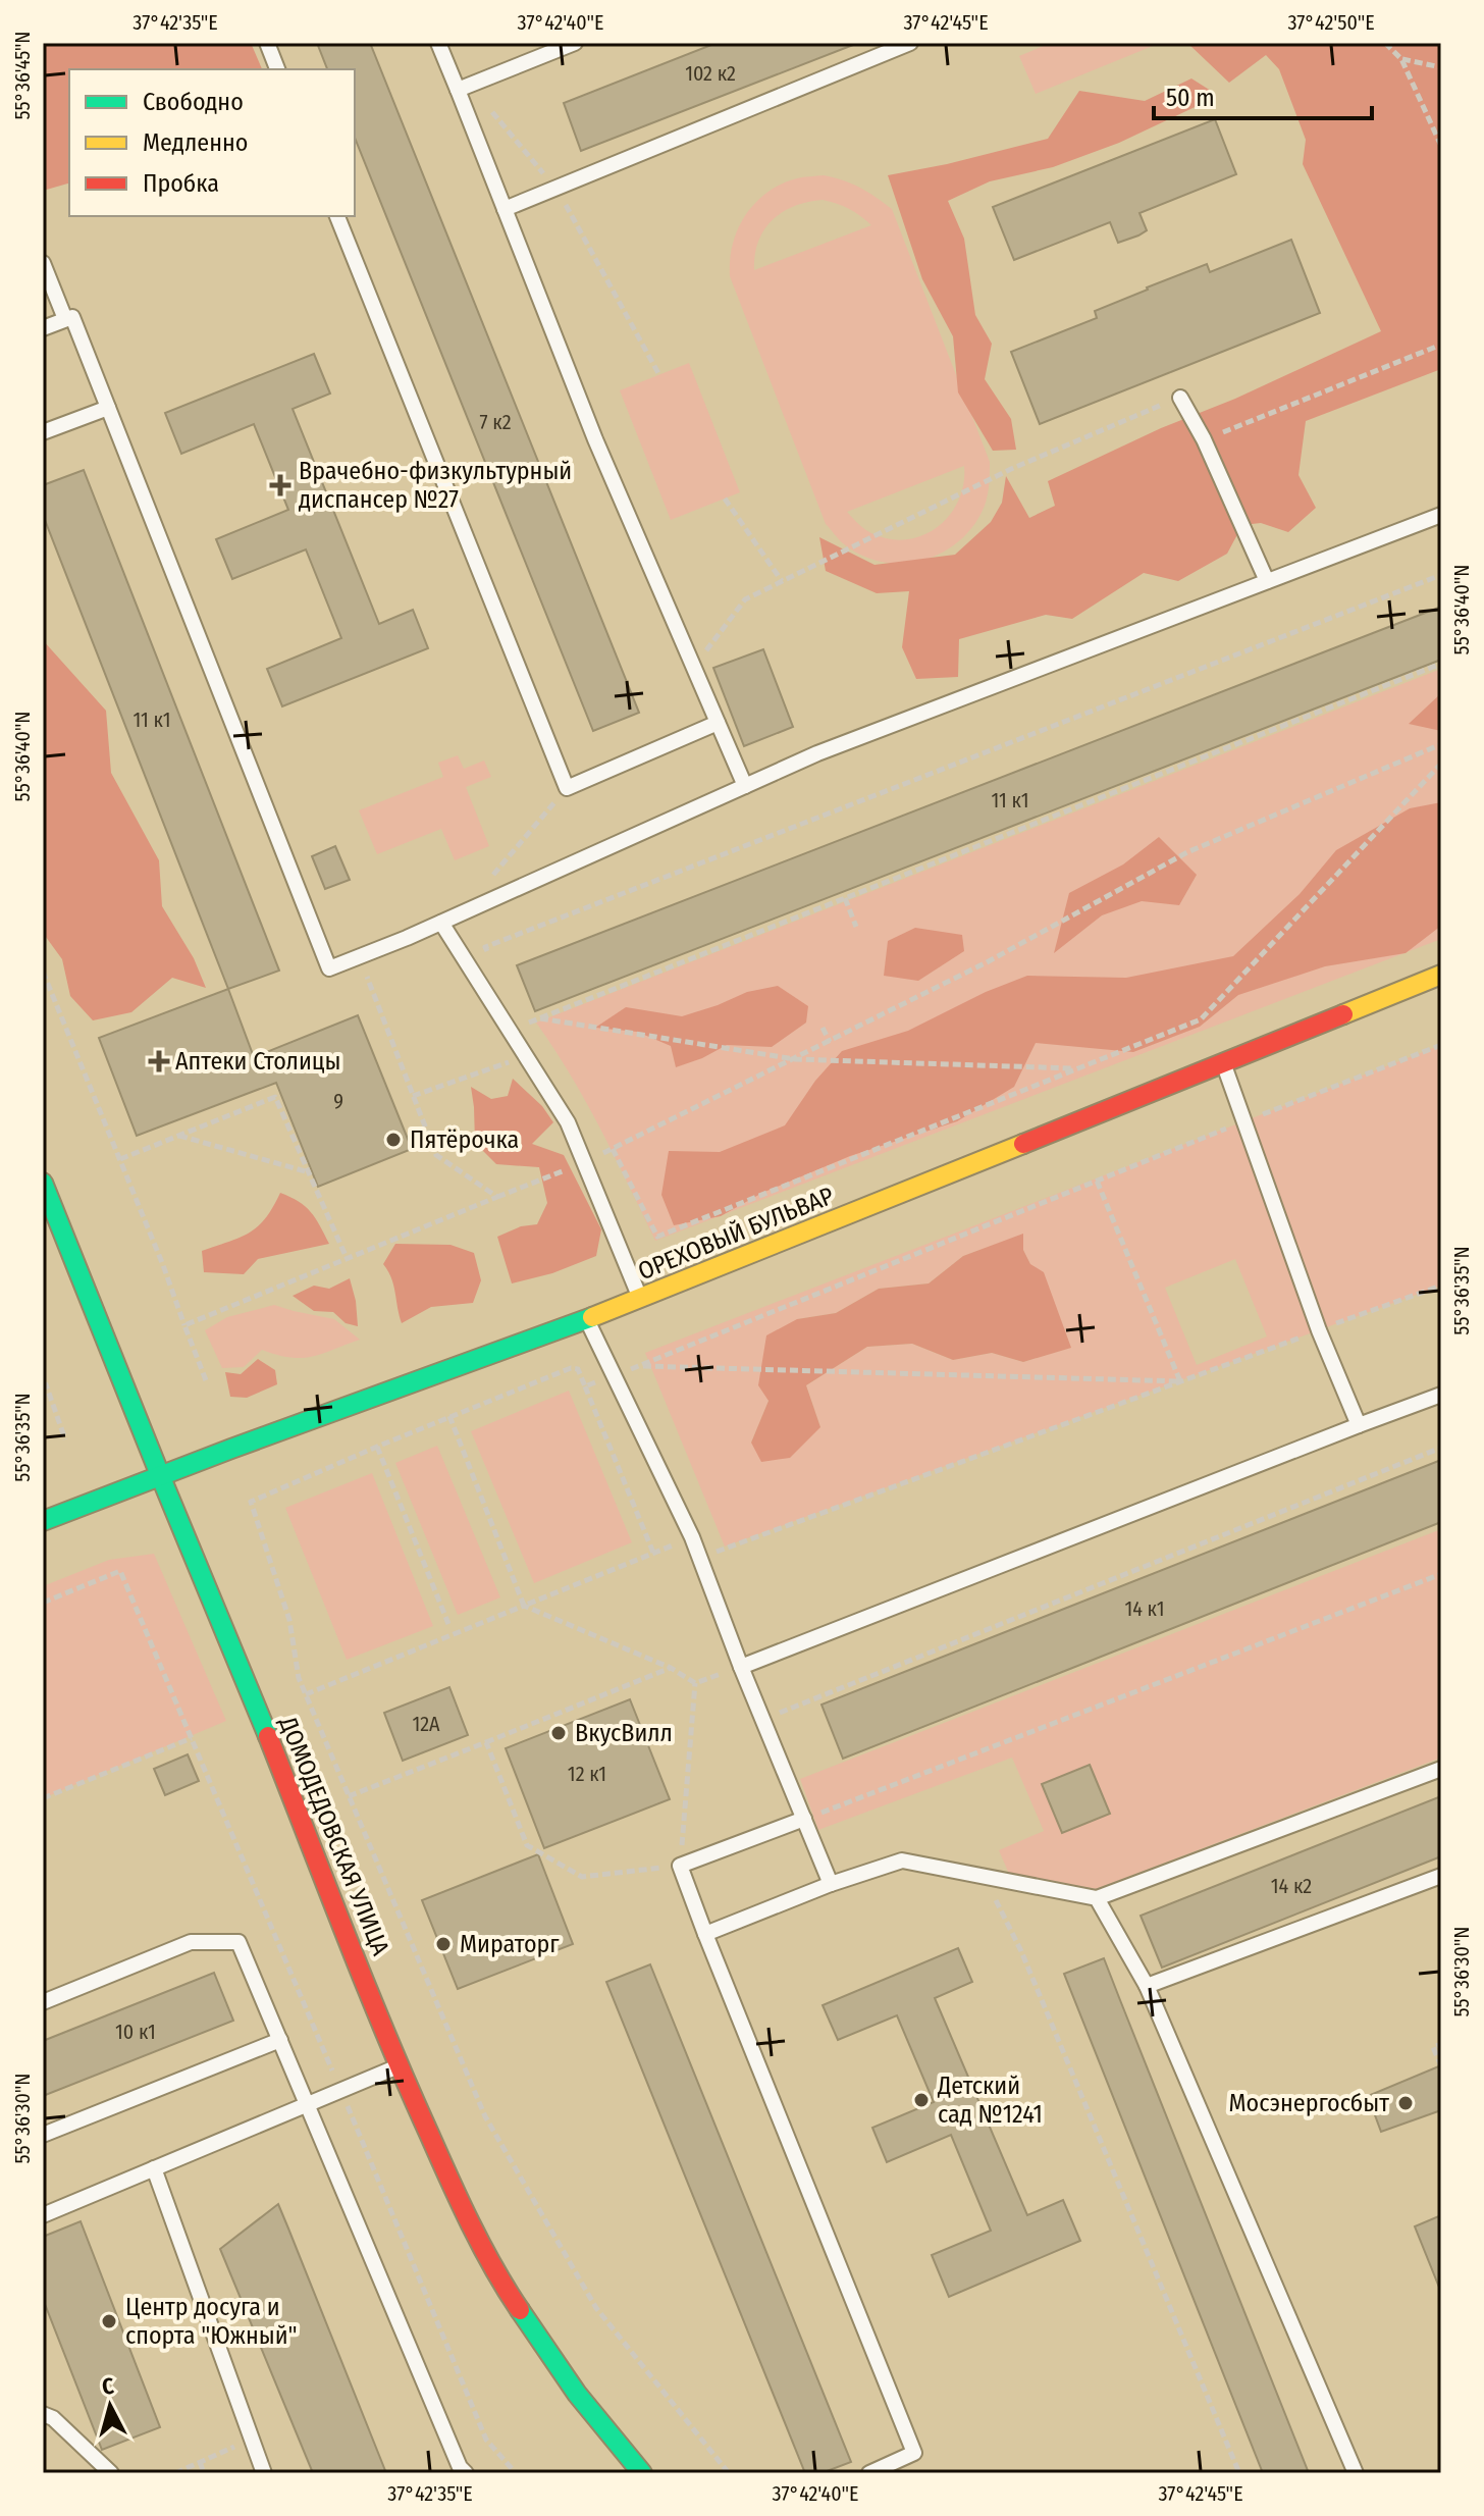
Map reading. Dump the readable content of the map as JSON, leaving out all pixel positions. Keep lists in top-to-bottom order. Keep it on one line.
{"streets":{"main road":["ОРЕХОВЫЙ БУЛЬВАР","ДОМОДЕДОВСКАЯ УЛИЦА"]},"crossings":[["ОРЕХОВЫЙ БУЛЬВАР","ДОМОДЕДОВСКАЯ УЛИЦА"]],"places":{"health":["Врачебно-физкультурный диспансер №27","Аптеки Столицы"],"other":["Пятёрочка","ВкусВилл","Мираторг","Детский сад №1241","Мосэнергосбыт","Центр досуга и спорта \"Южный\""]},"house_numbers":["102 к2","7 к2","11 к1","11 к1","9","14 к1","12А","12 к1","14 к2","10 к1"],"legend":["Свободно","Медленно","Пробка"],"scale_bar":"50 m","north":"top","coordinates":["37°42'35\"E","37°42'40\"E","37°42'45\"E","37°42'50\"E","55°36'45\"N","55°36'40\"N","55°36'35\"N","55°36'30\"N"]}
